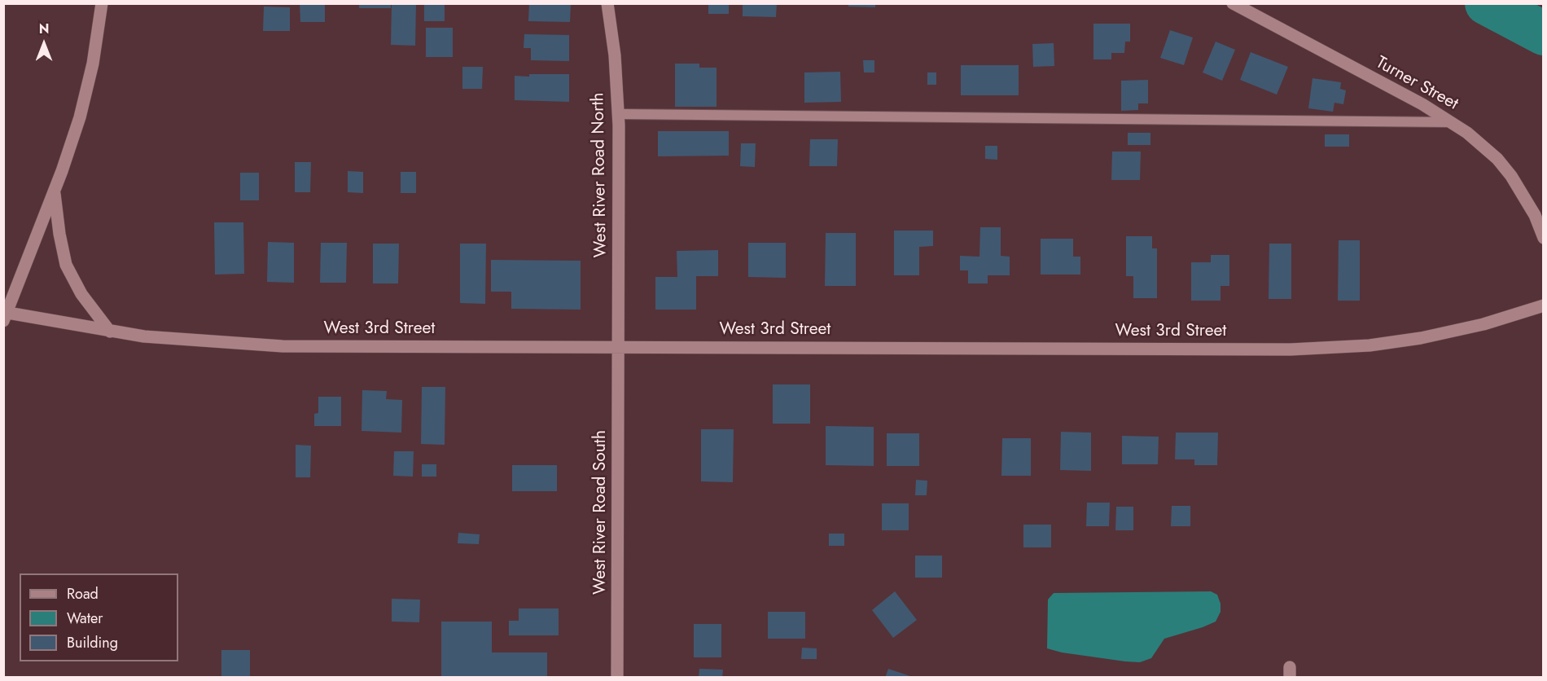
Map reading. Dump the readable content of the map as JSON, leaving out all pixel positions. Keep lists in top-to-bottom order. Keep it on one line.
{"streets":{"main road":["Turner Street","West River Road North","West 3rd Street","West River Road South"]},"crossings":[["West River Road North","West 3rd Street"],["West River Road North","West River Road South"],["West 3rd Street","West River Road South"]],"legend":["Road","Water","Building"],"north":"top"}
